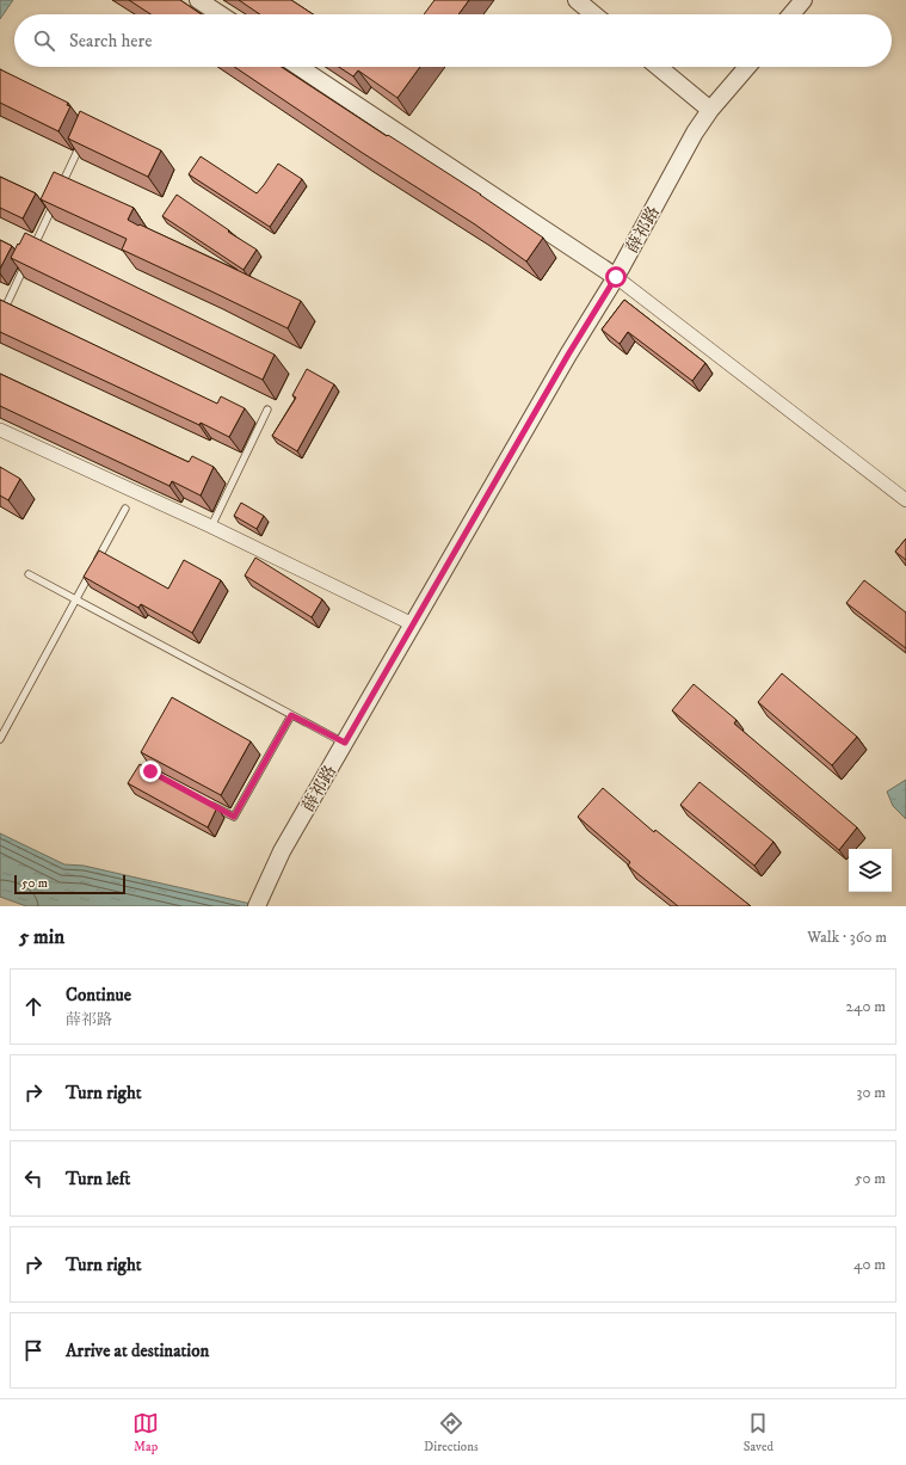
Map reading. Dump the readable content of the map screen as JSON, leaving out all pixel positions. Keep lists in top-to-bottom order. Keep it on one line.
{"streets":{"street":["薛祁路"]},"scale_bar":"50 m","page":{"search":"Search here","scale":"50 m","heading":["5 min","Walk · 360 m"],"list":[["Continue","薛祁路","240 m"],["Turn right","30 m"],["Turn left","50 m"],["Turn right","40 m"],"Arrive at destination"],"nav":["Map","Directions","Saved"]}}
